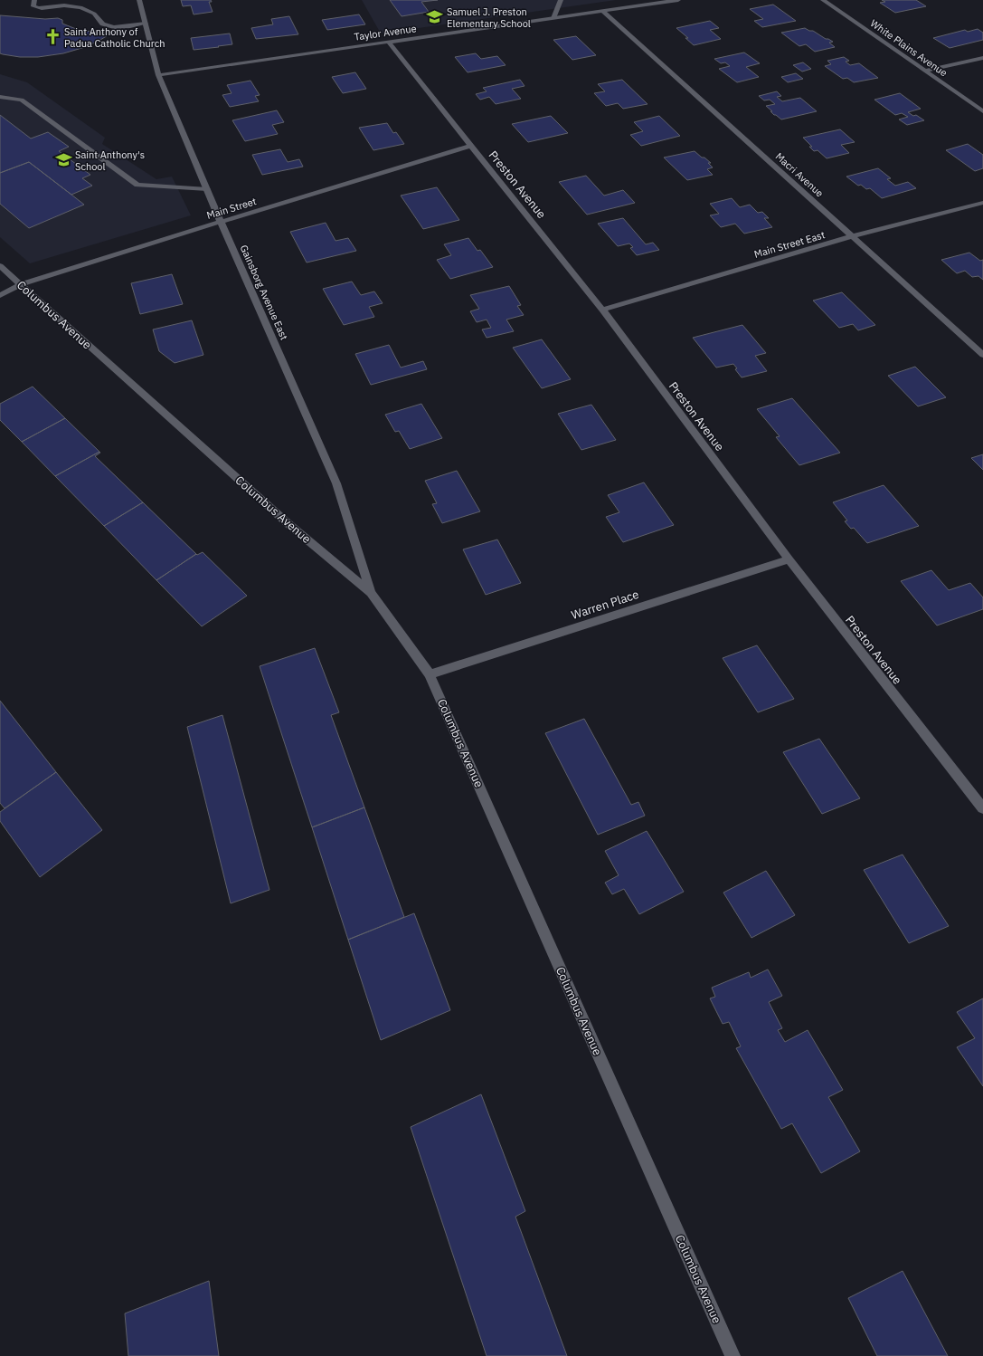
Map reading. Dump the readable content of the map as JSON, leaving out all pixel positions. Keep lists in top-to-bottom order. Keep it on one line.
{"streets":{"street":["Taylor Avenue","White Plains Avenue","Macri Avenue","Preston Avenue","Main Street","Main Street East","Gainsborg Avenue East","Columbus Avenue","Warren Place"]},"crossings":[["Taylor Avenue","Macri Avenue"],["Taylor Avenue","Preston Avenue"],["Taylor Avenue","Gainsborg Avenue East"],["Macri Avenue","Main Street East"],["Preston Avenue","Main Street"],["Preston Avenue","Main Street East"],["Preston Avenue","Warren Place"],["Main Street","Gainsborg Avenue East"],["Main Street","Columbus Avenue"],["Gainsborg Avenue East","Columbus Avenue"],["Columbus Avenue","Warren Place"]],"places":{"school or university":["Samuel J. Preston Elementary School","Saint Anthony's School"],"church":["Saint Anthony of Padua Catholic Church"]}}
